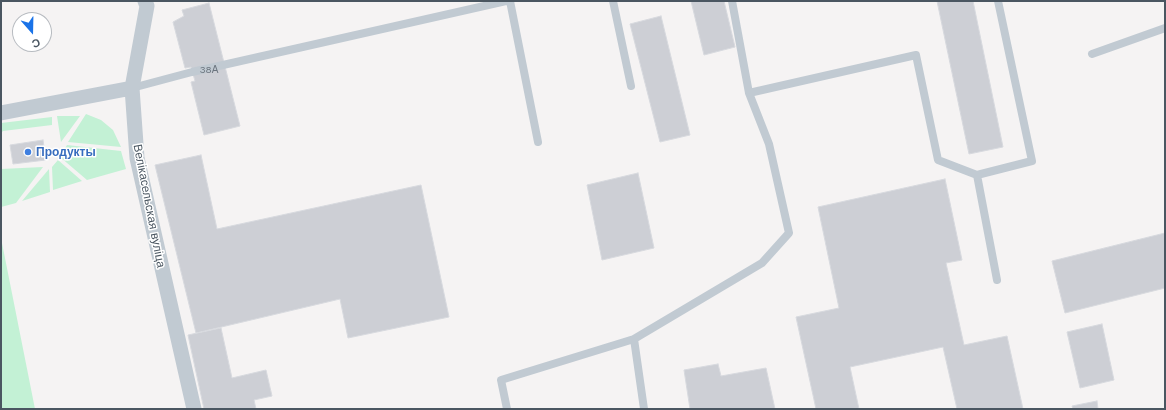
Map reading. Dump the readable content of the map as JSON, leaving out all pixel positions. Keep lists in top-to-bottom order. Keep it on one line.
{"streets":{"street":["Велікасельская вуліца"]},"places":["Продукты"],"house_numbers":["38А"],"north":"bottom"}
